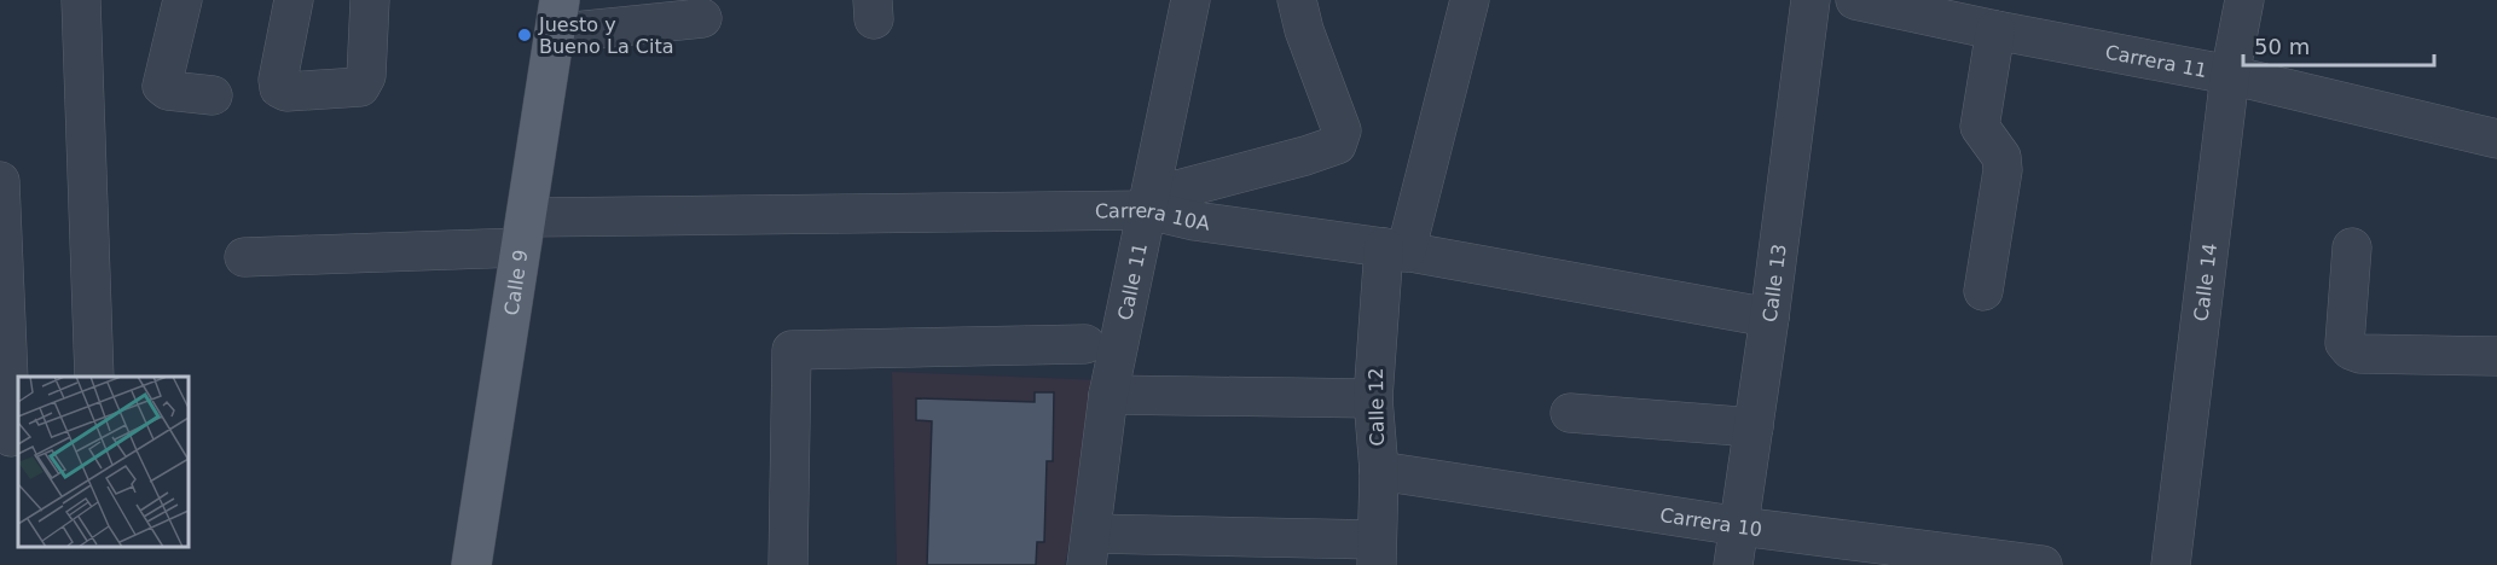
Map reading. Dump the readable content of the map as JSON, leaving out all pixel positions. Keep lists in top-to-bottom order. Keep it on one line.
{"streets":{"main road":["Calle 9"],"street":["Carrera 11","Carrera 10A","Calle 11","Calle 13","Calle 14","Calle 12","Carrera 10"]},"crossings":[["Carrera 11","Calle 14"],["Carrera 10A","Calle 11"],["Carrera 10A","Calle 9"],["Carrera 10A","Calle 13"],["Carrera 10A","Calle 12"],["Calle 13","Carrera 10"],["Calle 12","Carrera 10"]],"places":["Juesto y Bueno La Cita"],"scale_bar":"50 m"}
